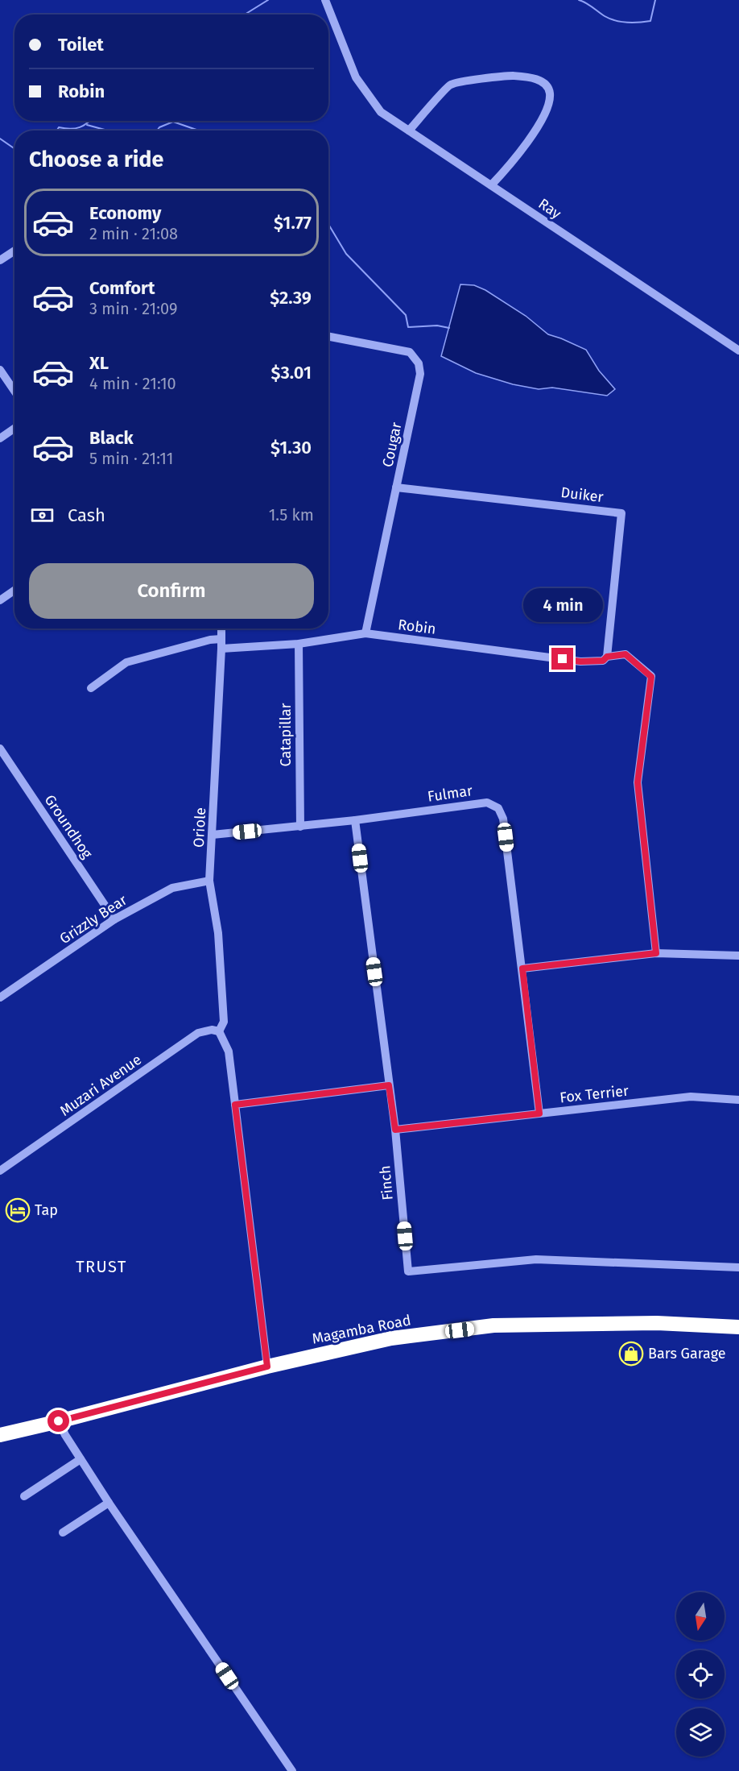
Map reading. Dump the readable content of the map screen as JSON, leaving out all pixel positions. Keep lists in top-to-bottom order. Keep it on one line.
{"streets":{"highway":["Magamba Road"],"street":["Ray","Cougar","Duiker","Robin","Catapillar","Fulmar","Groundhog","Oriole","Grizzly Bear","Muzari Avenue","Fox Terrier","Finch"]},"crossings":[["Cougar","Duiker"],["Cougar","Robin"],["Duiker","Robin"],["Robin","Catapillar"],["Robin","Oriole"],["Catapillar","Fulmar"],["Fulmar","Oriole"],["Fulmar","Fox Terrier"],["Fulmar","Finch"],["Groundhog","Grizzly Bear"],["Oriole","Grizzly Bear"],["Oriole","Muzari Avenue"],["Fox Terrier","Finch"]],"districts":["TRUST"],"places":{"hotel":["Tap"],"shop":["Bars Garage"]},"north":"bottom","page":{"banner":["Toilet","Robin"],"heading":"Choose a ride","list":[{"name":"Economy","note":"2 min · 21:08","value":"$1.77"},{"name":"Comfort","note":"3 min · 21:09","value":"$2.39"},{"name":"XL","note":"4 min · 21:10","value":"$3.01"},{"name":"Black","note":"5 min · 21:11","value":"$1.30"}],"pay":["Cash","1.5 km"],"buttons":"Confirm","bubble":"4 min"}}
